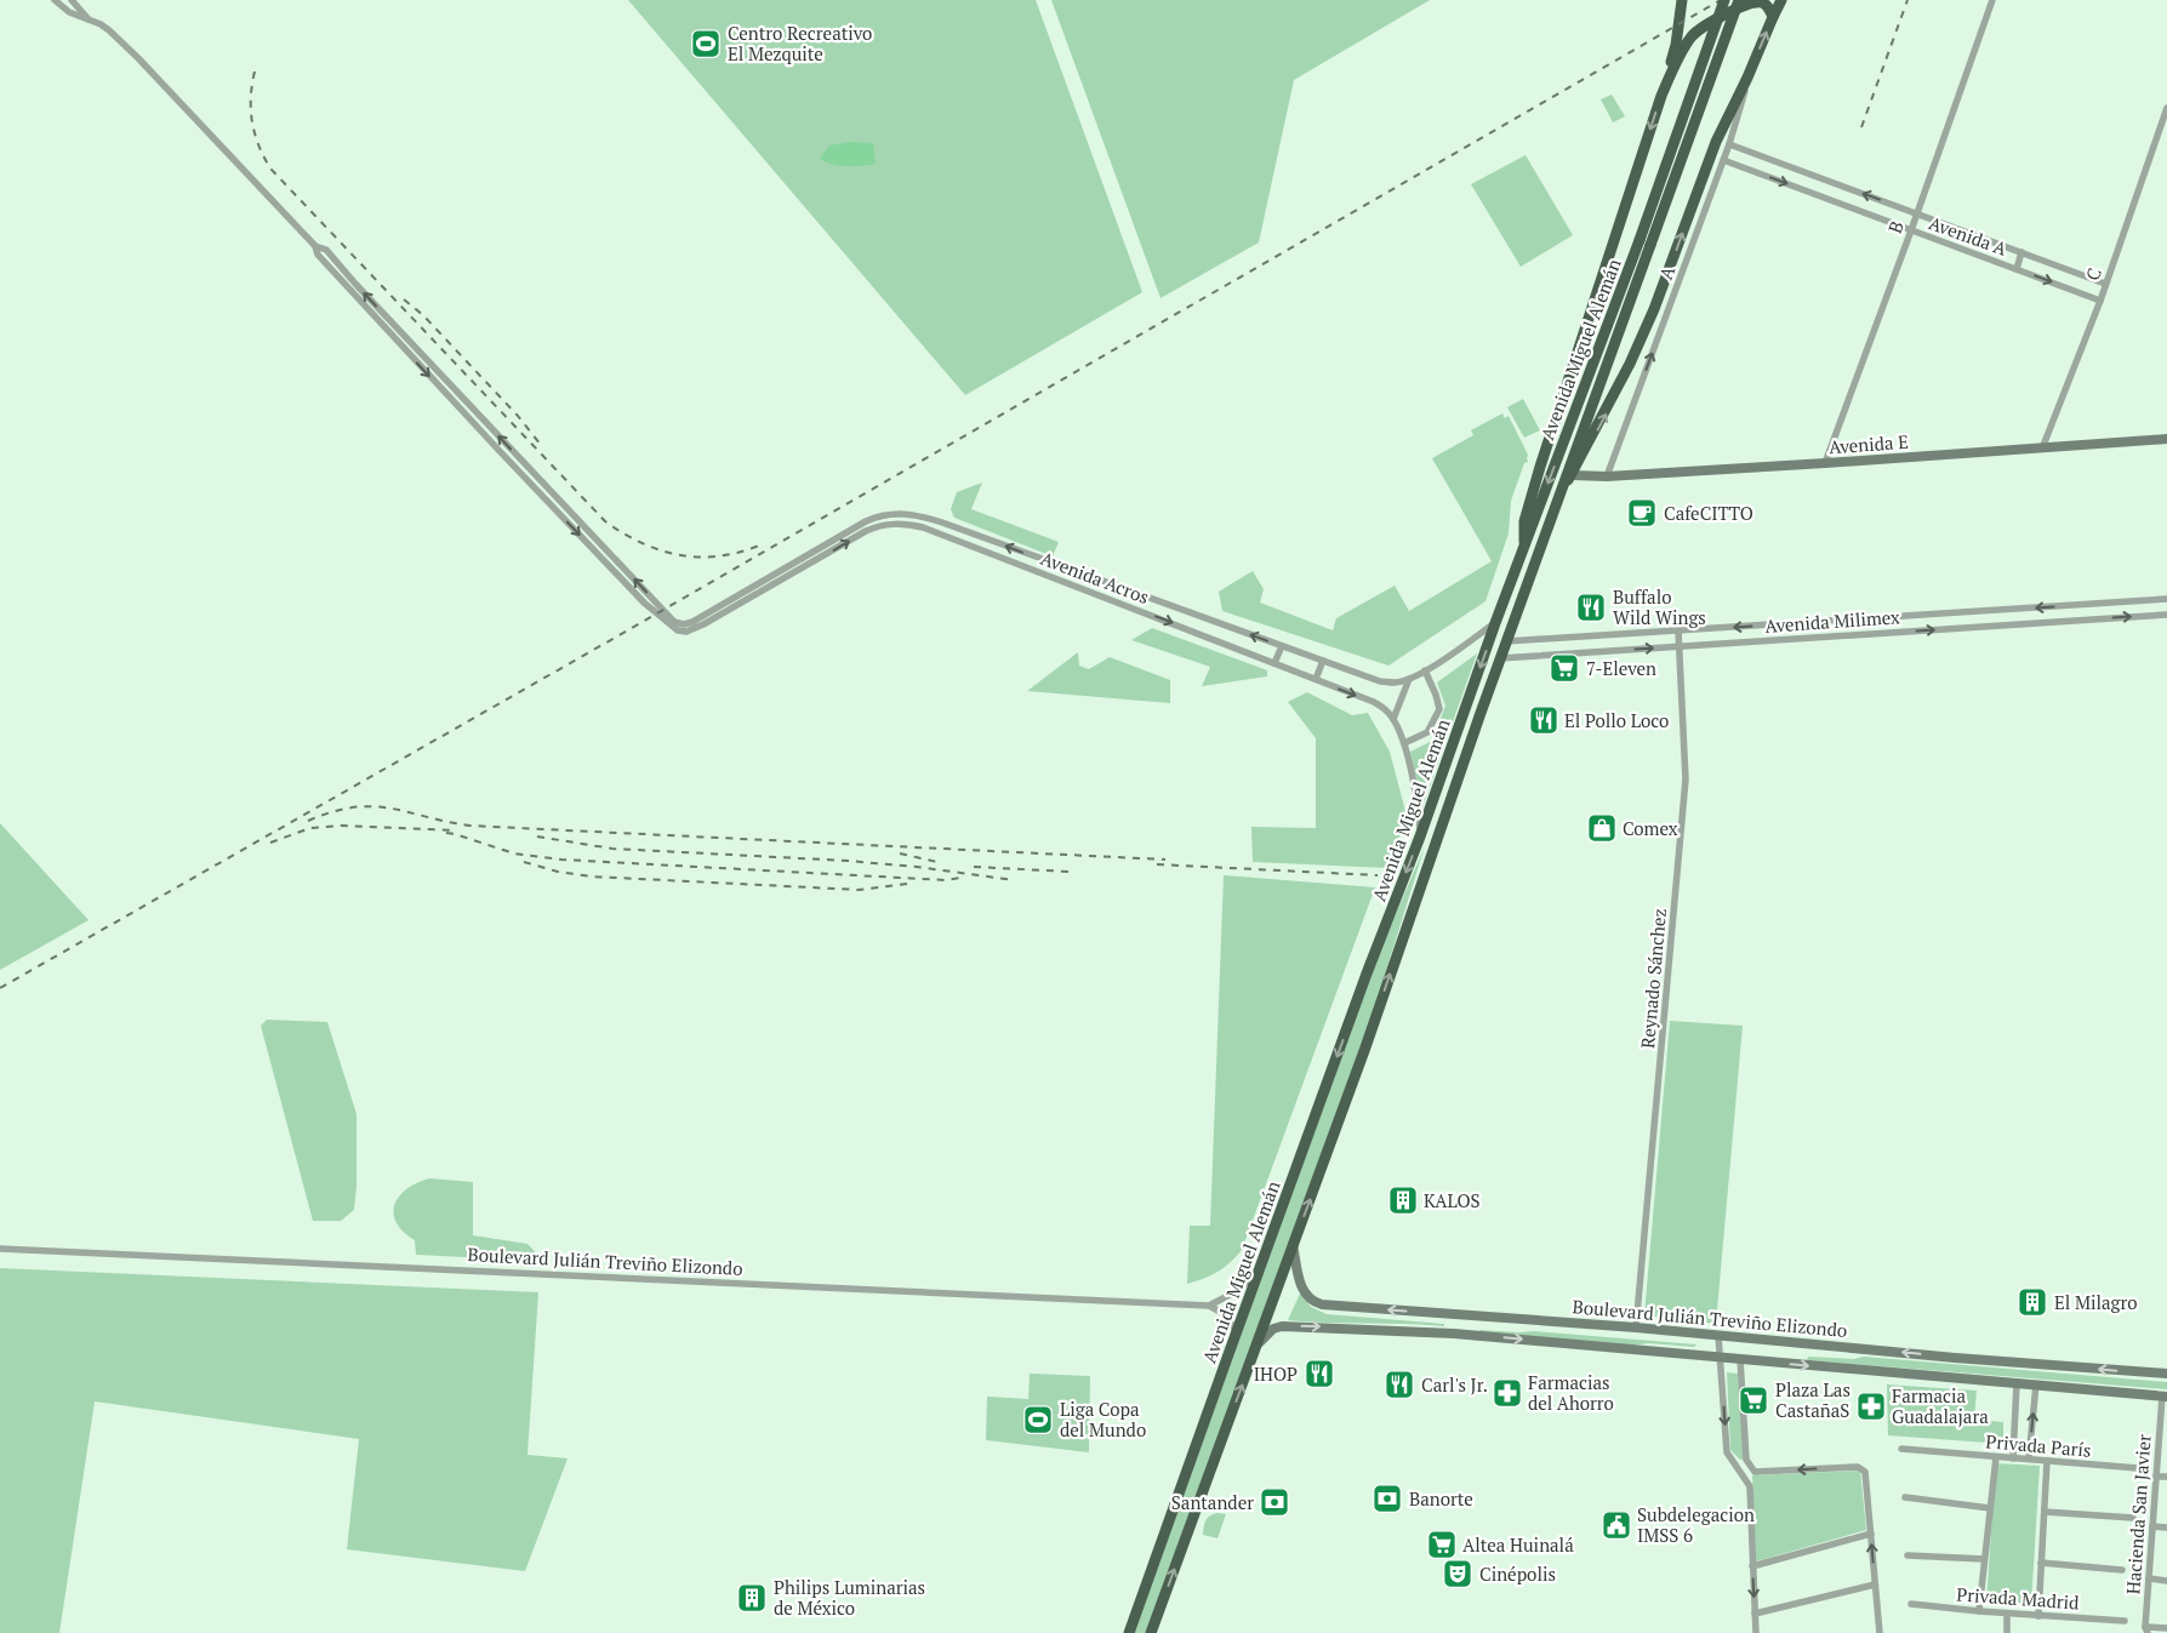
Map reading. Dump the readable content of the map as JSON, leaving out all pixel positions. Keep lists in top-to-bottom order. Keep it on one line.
{"streets":{"highway":["Avenida Miguel Alemán"],"main road":["Avenida E","Boulevard Julián Treviño Elizondo"],"street":["B","Avenida A","A","C","Avenida Acros","Avenida Milimex","Reynado Sánchez","Privada París","Hacienda San Javier","Privada Madrid"]},"crossings":[["B","Avenida A"],["B","Avenida E"],["Avenida A","A"],["Avenida A","C"],["A","Avenida E"],["C","Avenida E"],["Avenida Miguel Alemán","Avenida Acros"],["Avenida Miguel Alemán","Avenida Milimex"],["Avenida Miguel Alemán","Boulevard Julián Treviño Elizondo"],["Avenida Milimex","Reynado Sánchez"],["Reynado Sánchez","Boulevard Julián Treviño Elizondo"],["Boulevard Julián Treviño Elizondo","Hacienda San Javier"]],"one_way":["A"],"places":{"sports":["Centro Recreativo El Mezquite","Liga Copa del Mundo"],"cafe":["CafeCITTO"],"restaurant":["Buffalo Wild Wings","El Pollo Loco","IHOP","Carl's Jr."],"supermarket":["7-Eleven","Plaza Las CastañaS","Altea Huinalá"],"shop":["Comex"],"building":["KALOS","El Milagro","Philips Luminarias de México"],"pharmacy":["Farmacias del Ahorro","Farmacia Guadalajara"],"bank":["Banorte","Santander"],"public building":["Subdelegacion IMSS 6"],"theatre":["Cinépolis"]}}
